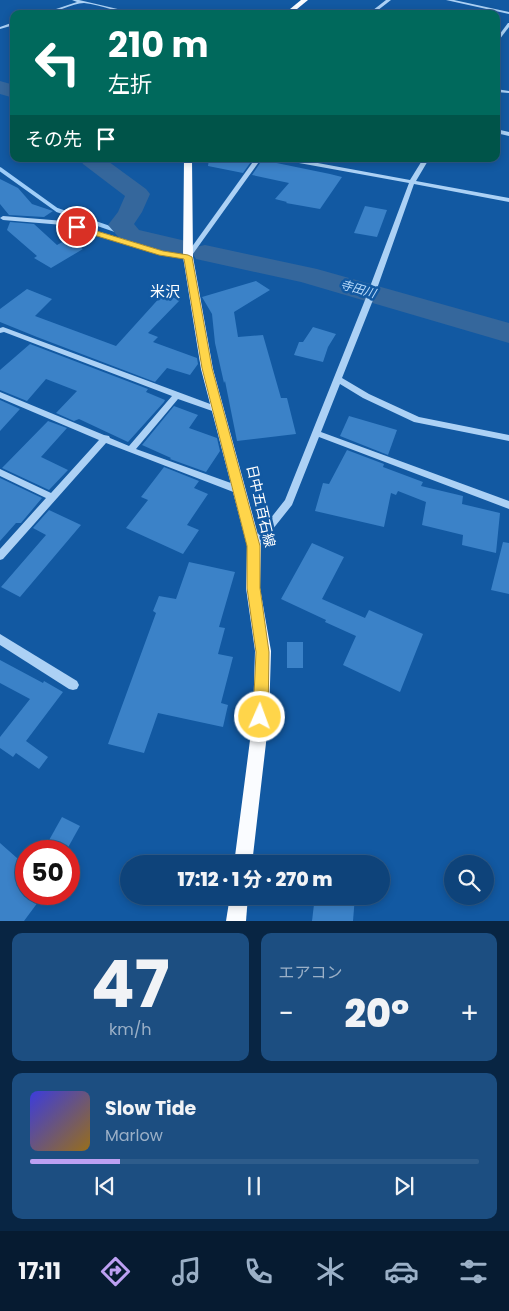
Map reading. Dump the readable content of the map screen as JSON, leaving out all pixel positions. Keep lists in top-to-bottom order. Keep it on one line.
{"streets":{"main road":["日中五百石線"]},"districts":["米沢"],"water":["寺田川"],"page":{"turn":["210 m","左折"],"then":"その先","limit":"50","trip":"17:12 · 1 分 · 270 m","tile":[["47","km/h"],"エアコン"],"heat":["−","20°","+"],"song":["Slow Tide","Marlow"],"tabs":"17:11"}}
